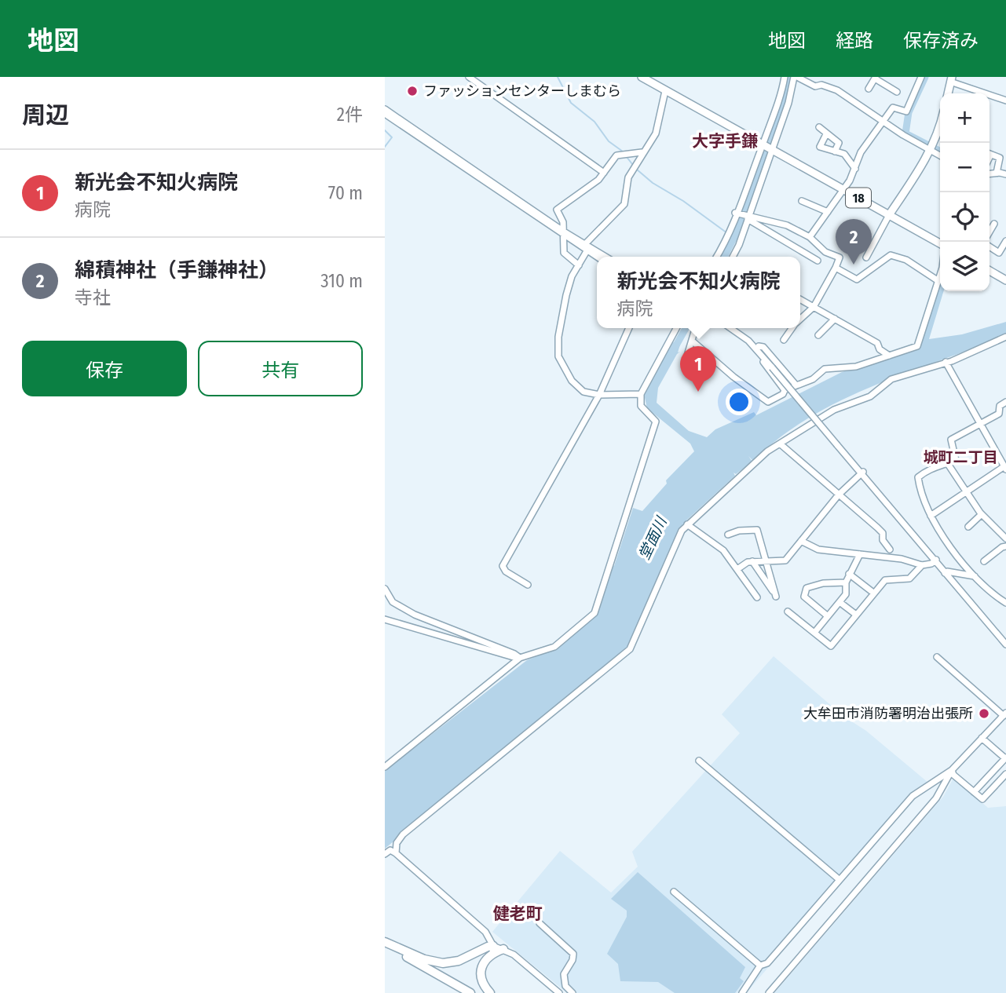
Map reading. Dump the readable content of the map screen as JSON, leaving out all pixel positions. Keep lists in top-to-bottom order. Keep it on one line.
{"streets":{"main road":["18"]},"districts":["大字手鎌","城町二丁目","健老町"],"water":["堂面川"],"places":["ファッションセンターしまむら","大牟田市消防署明治出張所"],"page":{"header":"地図","nav":["地図","経路","保存済み"],"heading":["周辺","2件"],"map_buttons":["+","−"],"list":[{"mark":"1","name":"新光会不知火病院","note":"病院","value":"70 m"},{"mark":"2","name":"綿積神社（手鎌神社）","note":"寺社","value":"310 m"}],"pins":["2","1"],"popup":["新光会不知火病院","病院"],"buttons":["保存","共有"]}}
